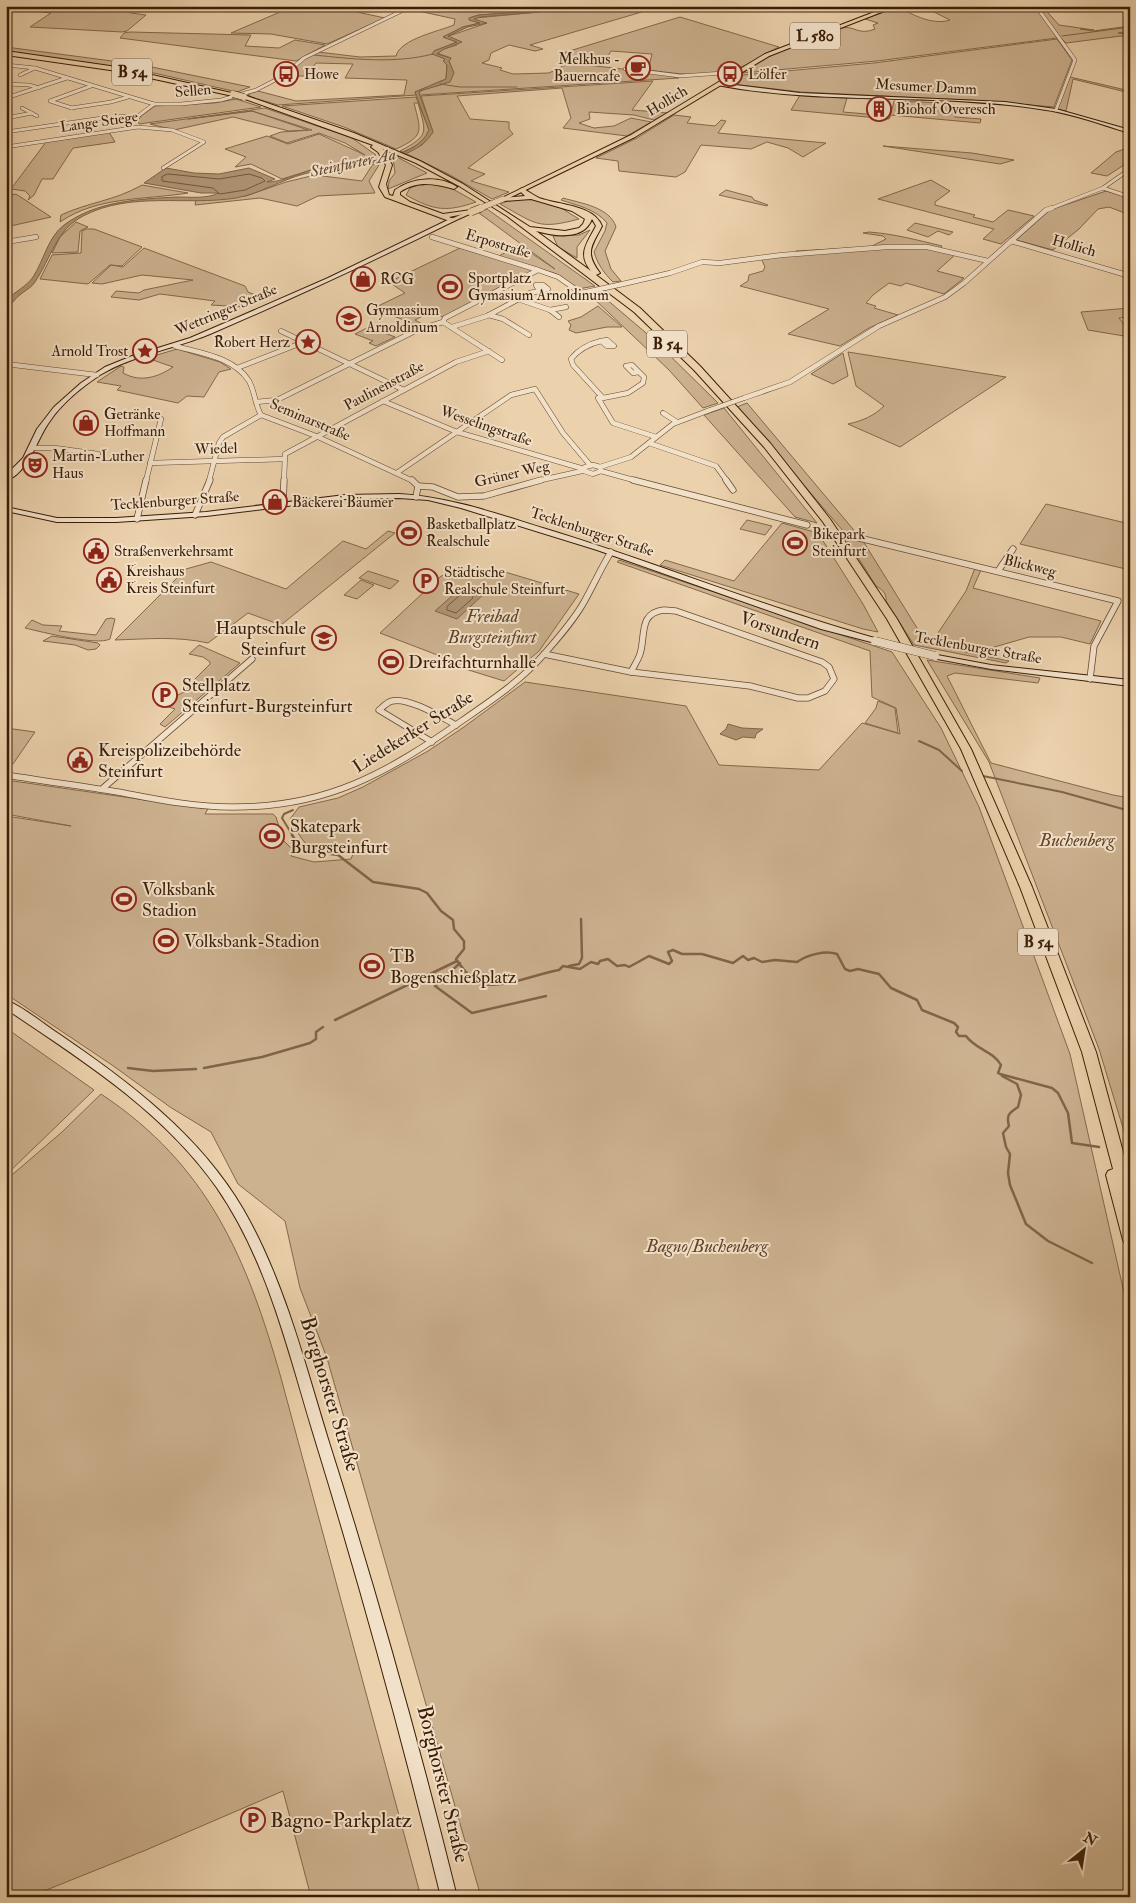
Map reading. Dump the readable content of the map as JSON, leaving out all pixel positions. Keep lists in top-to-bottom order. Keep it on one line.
{"streets":{"highway":["B 54"],"main road":["L 580","Mesumer Damm","Hollich","Wettringer Straße","Tecklenburger Straße","Borghorster Straße"],"street":["Sellen","Lange Stiege","Erpostraße","Paulinenstraße","Seminarstraße","Wesselingstraße","Wiedel","Grüner Weg","Blickweg","Vorsundern","Liedekerker Straße"]},"crossings":[["B 54","Sellen"],["Mesumer Damm","Hollich"],["Hollich","Wettringer Straße"],["Hollich","Grüner Weg"],["Erpostraße","Seminarstraße"],["Paulinenstraße","Seminarstraße"],["Paulinenstraße","Wesselingstraße"],["Paulinenstraße","Wiedel"],["Seminarstraße","Grüner Weg"],["Wesselingstraße","Grüner Weg"],["Tecklenburger Straße","Blickweg"],["Tecklenburger Straße","Liedekerker Straße"],["Vorsundern","Liedekerker Straße"]],"water":["Steinfurter Aa"],"parks":["Freibad Burgsteinfurt","Buchenberg","Bagno/Buchenberg"],"places":{"cafe":["Melkhus - Bauerncafe"],"bus stop":["Howe","Lölfer"],"building":["Biohof Overesch"],"shop":["RCG","Getränke Hoffmann","Bäckerei Bäumer"],"sports":["Sportplatz Gymasium Arnoldinum","Basketballplatz Realschule","Bikepark Steinfurt","Dreifachturnhalle","Skatepark Burgsteinfurt","Volksbank Stadion","Volksbank-Stadion","TB Bogenschießplatz"],"school or university":["Gymnasium Arnoldinum","Hauptschule Steinfurt"],"place":["Robert Herz","Arnold Trost"],"theatre":["Martin-Luther Haus"],"public building":["Straßenverkehrsamt","Kreishaus Kreis Steinfurt","Kreispolizeibehörde Steinfurt"],"parking":["Städtische Realschule Steinfurt","Stellplatz Steinfurt-Burgsteinfurt","Bagno-Parkplatz"]},"north":"top right"}
